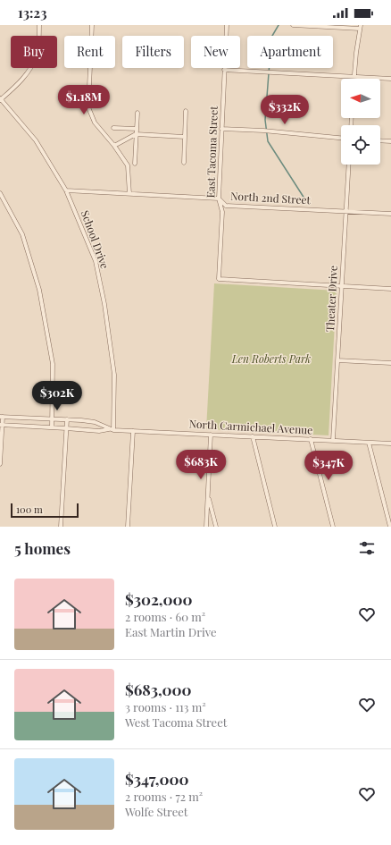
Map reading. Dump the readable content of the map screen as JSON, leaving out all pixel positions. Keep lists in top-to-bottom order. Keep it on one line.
{"streets":{"street":["East Tacoma Street","North 2nd Street","School Drive","Theater Drive","North Carmichael Avenue"]},"crossings":[["East Tacoma Street","North 2nd Street"],["East Tacoma Street","Theater Drive"],["North 2nd Street","School Drive"],["North 2nd Street","Theater Drive"],["School Drive","North Carmichael Avenue"],["Theater Drive","North Carmichael Avenue"]],"parks":["Len Roberts Park"],"scale_bar":"100 m","north":"left","page":{"status":"13:23","chip":["Buy","Rent","Filters","New","Apartment"],"price":["$1.18M","$332K","$302K","$683K","$347K"],"scale":"100 m","heading":"5 homes","list":[{"name":"$302,000","note":"2 rooms · 60 m² · East Martin Drive"},{"name":"$683,000","note":"3 rooms · 113 m² · West Tacoma Street"},{"name":"$347,000","note":"2 rooms · 72 m² · Wolfe Street"}]}}
